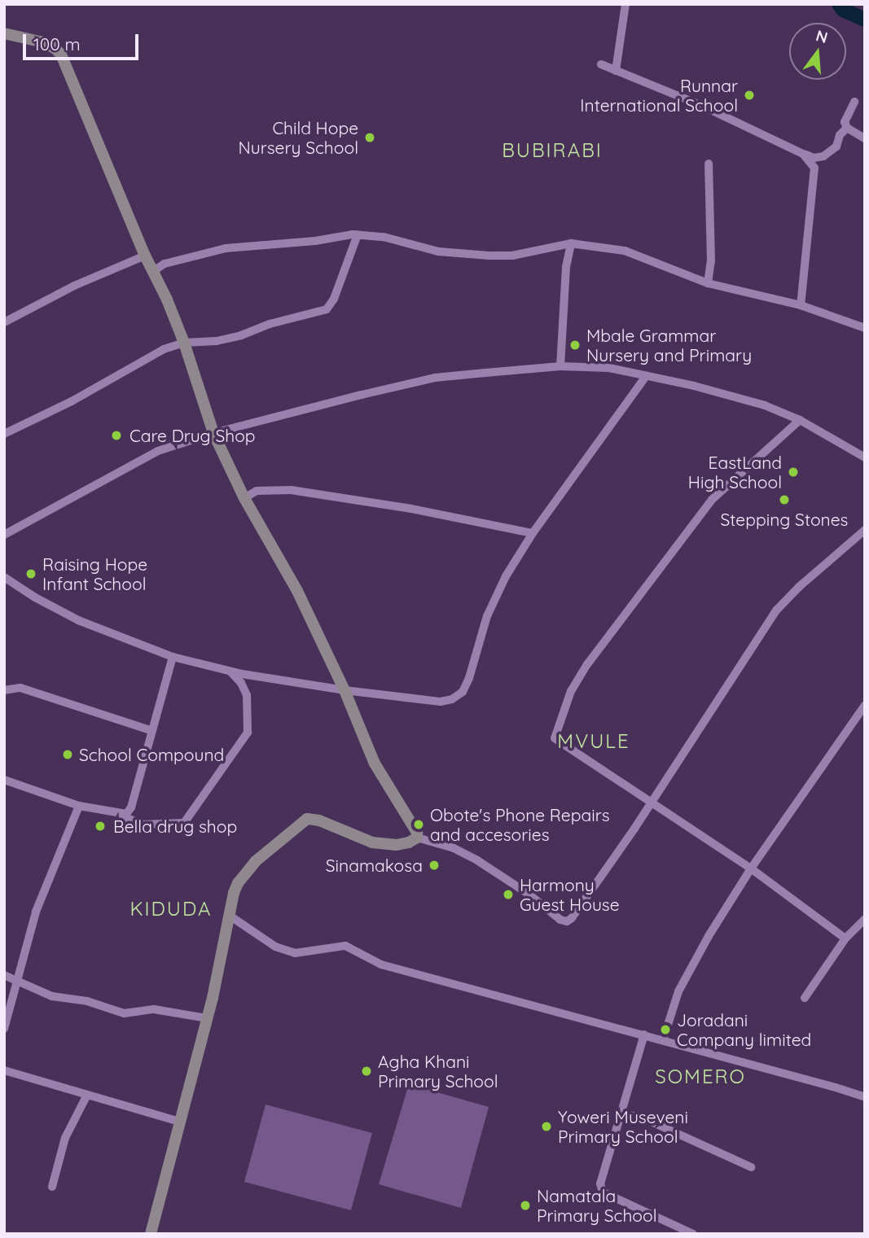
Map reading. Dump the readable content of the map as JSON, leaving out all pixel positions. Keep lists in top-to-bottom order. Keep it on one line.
{"districts":["BUBIRABI","MVULE","KIDUDA","SOMERO"],"places":["Runnar International School","Child Hope Nursery School","Mbale Grammar Nursery and Primary","Care Drug Shop","EastLand High School","Stepping Stones","Raising Hope Infant School","School Compound","Obote's Phone Repairs and accesories","Bella drug shop","Sinamakosa","Harmony Guest House","Joradani Company limited","Agha Khani Primary School","Yoweri Museveni Primary School","Namatala Primary School"],"scale_bar":"100 m","north":"top"}
